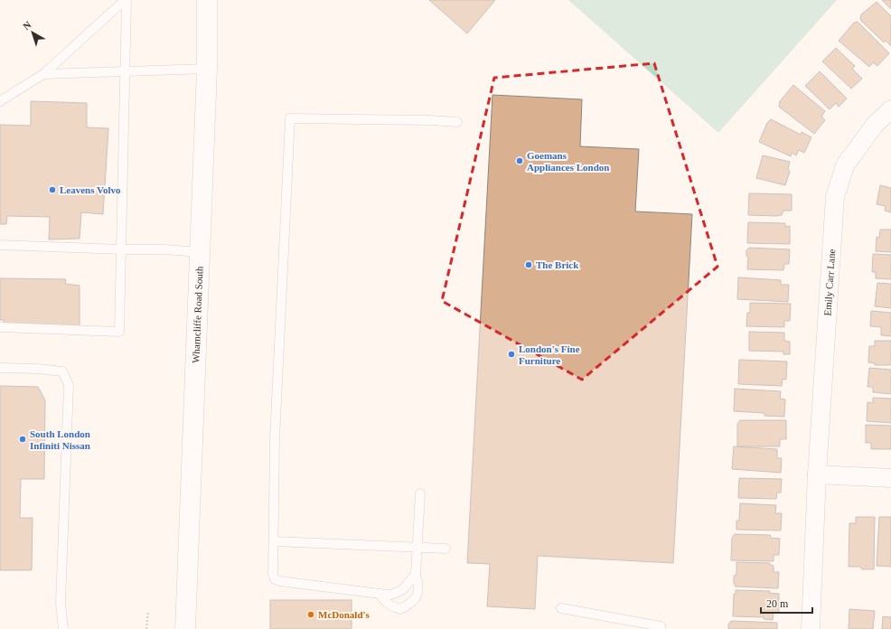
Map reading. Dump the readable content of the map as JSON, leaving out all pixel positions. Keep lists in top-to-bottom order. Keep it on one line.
{"streets":{"main road":["Wharncliffe Road South"],"street":["Emily Carr Lane"]},"places":["Goemans Appliances London","Leavens Volvo","The Brick","London's Fine Furniture","South London Infiniti Nissan","McDonald's"],"scale_bar":"20 m","north":"top left"}
